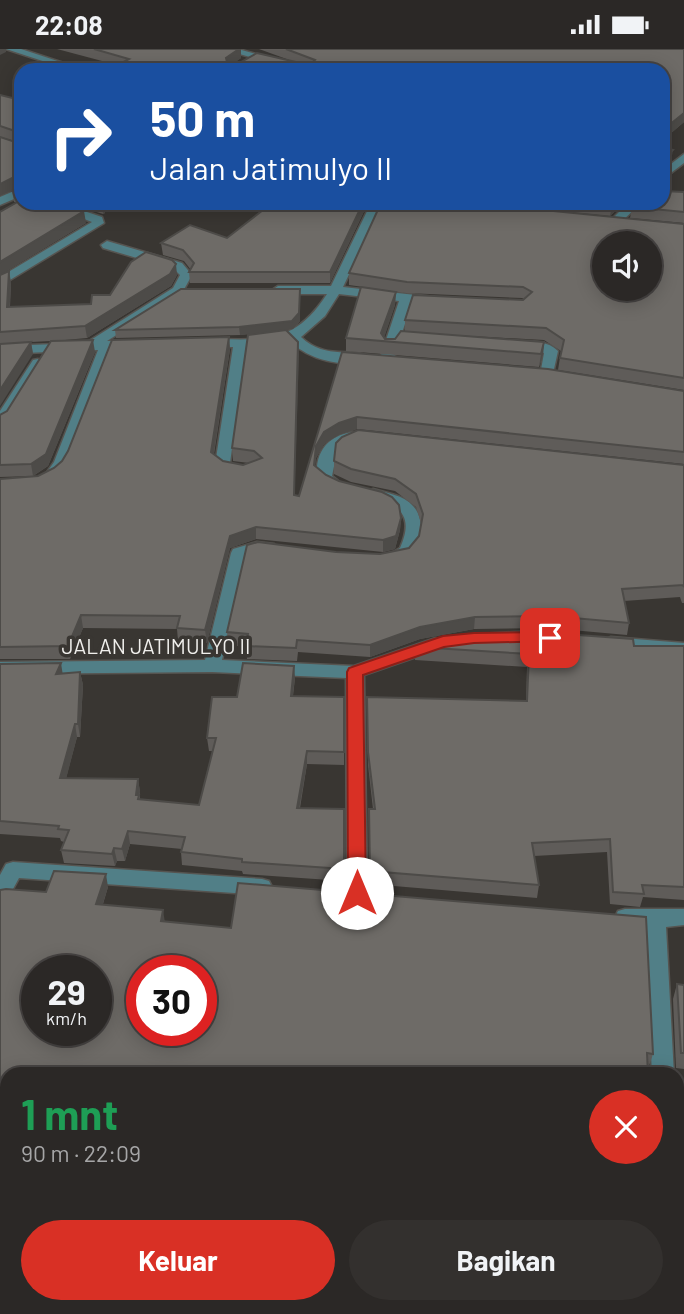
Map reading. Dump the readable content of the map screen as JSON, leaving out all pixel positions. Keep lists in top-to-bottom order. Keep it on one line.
{"streets":{"street":["JALAN JATIMULYO II"]},"page":{"status":"22:08","turn":["50 m","Jalan Jatimulyo II"],"speed":"29 km/h","limit":"30","heading":["1 mnt","90 m · 22:09"],"buttons":["Keluar","Bagikan"]}}
